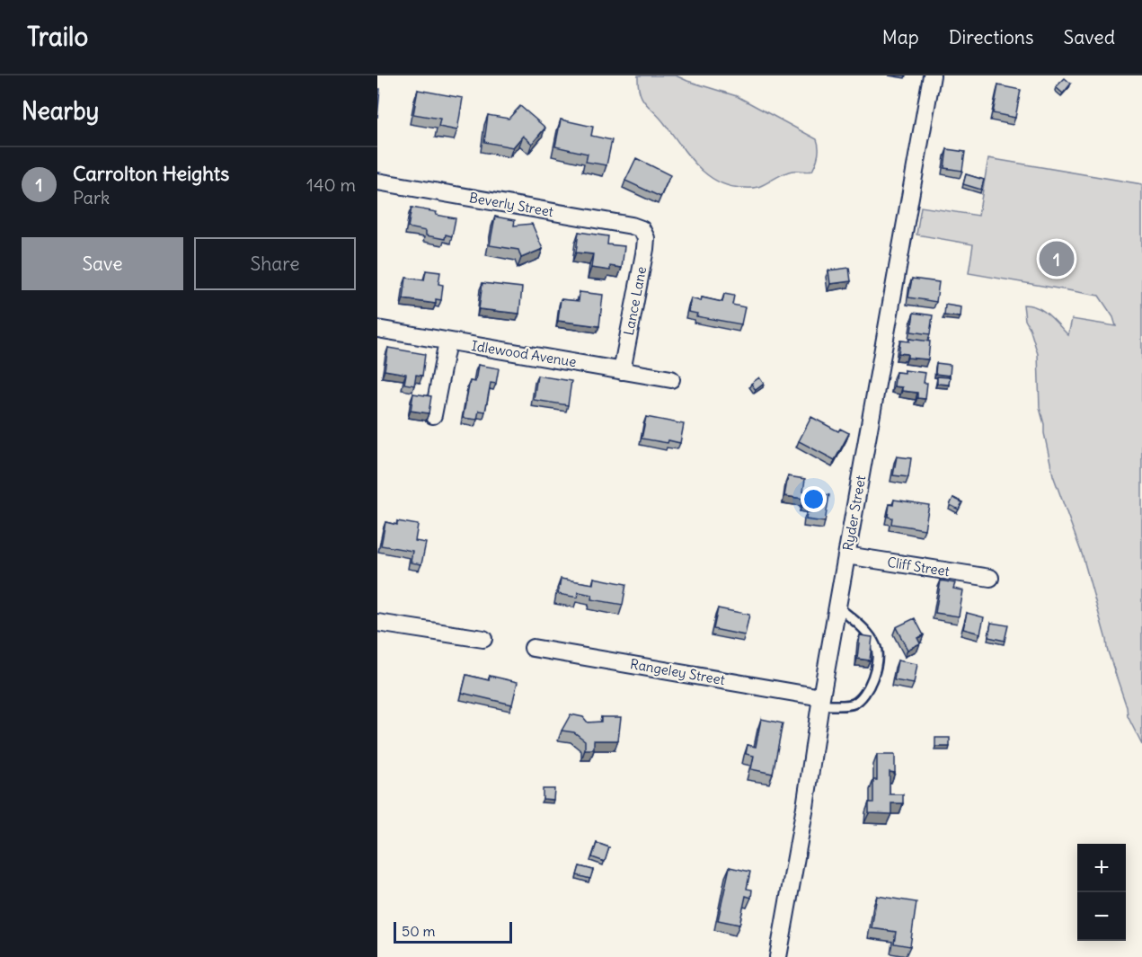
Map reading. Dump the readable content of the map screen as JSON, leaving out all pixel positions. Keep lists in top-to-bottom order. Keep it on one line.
{"streets":{"street":["Beverly Street","Lance Lane","Idlewood Avenue","Ryder Street","Cliff Street","Rangeley Street"]},"crossings":[["Beverly Street","Lance Lane"],["Lance Lane","Idlewood Avenue"],["Ryder Street","Cliff Street"],["Ryder Street","Rangeley Street"]],"scale_bar":"50 m","page":{"header":"Trailo","nav":["Map","Directions","Saved"],"heading":"Nearby","list":[{"mark":"1","name":"Carrolton Heights","note":"Park","value":"140 m"}],"buttons":["Save","Share"],"pins":"1","map_buttons":["+","−"],"scale":"50 m"}}
